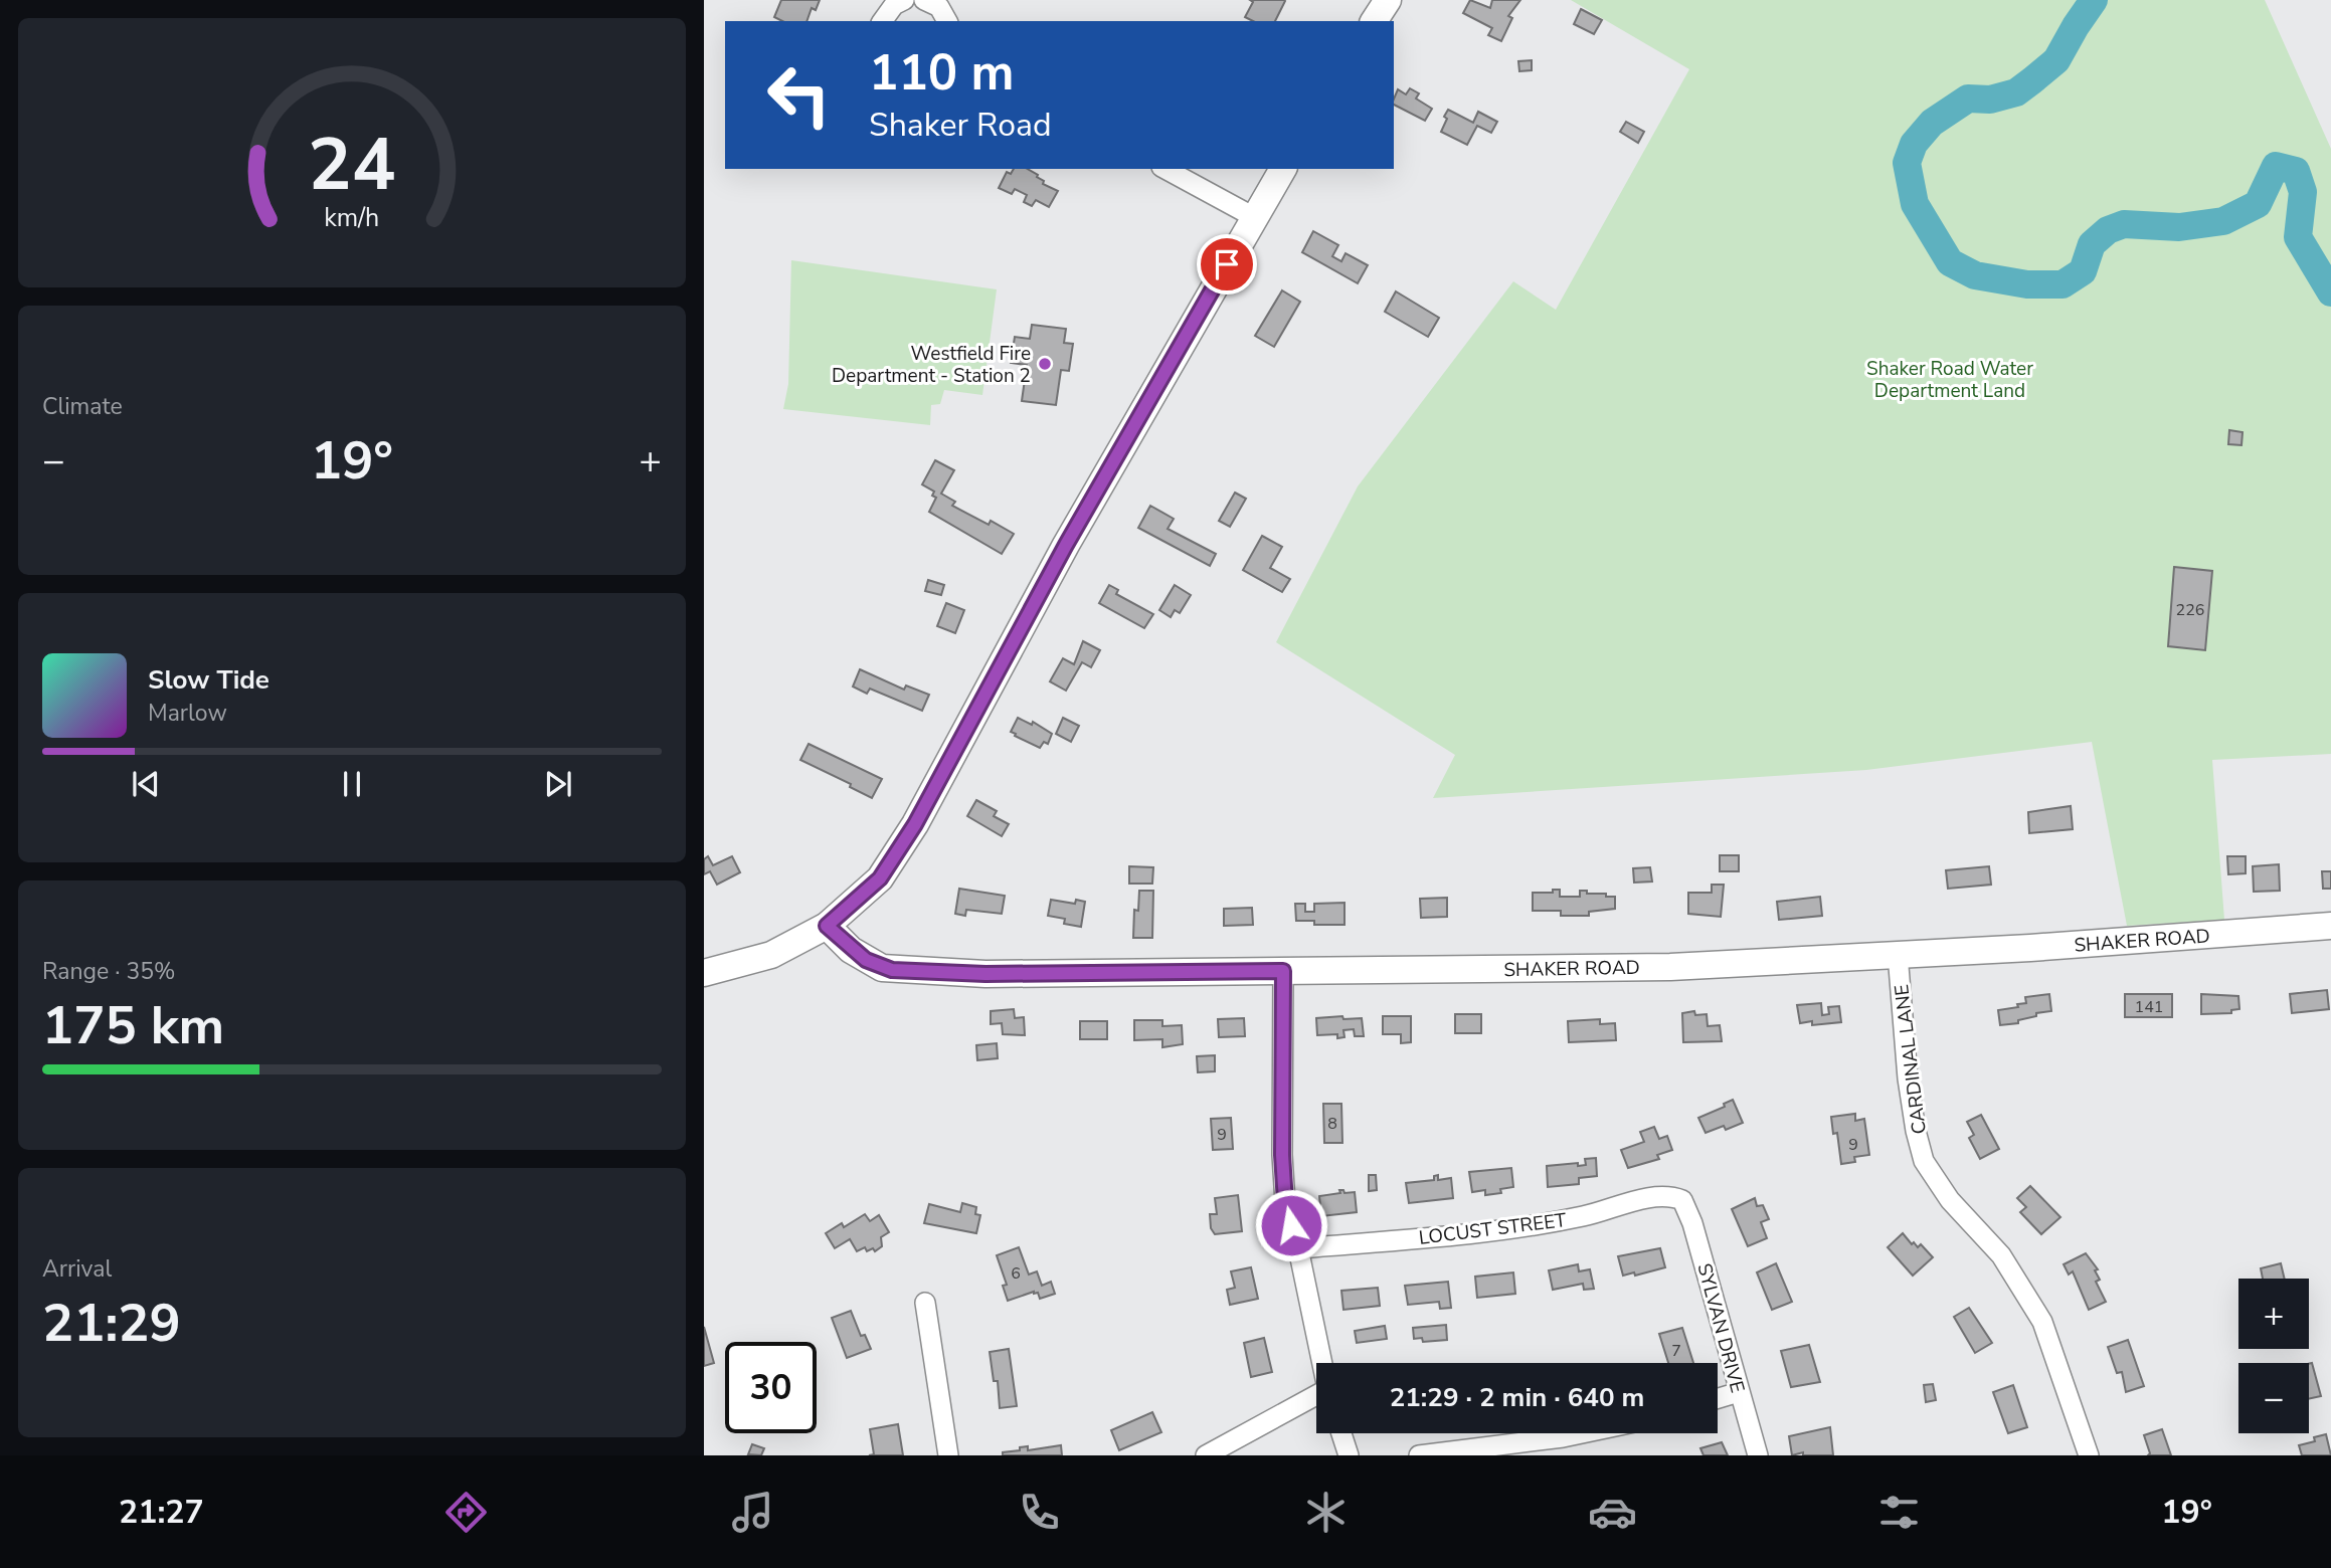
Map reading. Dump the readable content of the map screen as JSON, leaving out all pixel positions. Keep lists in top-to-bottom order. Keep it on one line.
{"streets":{"street":["SHAKER ROAD","CARDINAL LANE","LOCUST STREET","SYLVAN DRIVE"]},"crossings":[["SHAKER ROAD","CARDINAL LANE"],["LOCUST STREET","SYLVAN DRIVE"]],"parks":["Shaker Road Water Department Land"],"places":["Westfield Fire Department - Station 2"],"house_numbers":["226","141","8","9","9","6","7"],"page":{"turn":["110 m","Shaker Road"],"tile":["Climate",["Range · 35%","175 km"],["Arrival","21:29"]],"heat":["−","19°","+"],"song":["Slow Tide","Marlow"],"map_buttons":["+","−"],"limit":"30","trip":"21:29 · 2 min · 640 m","tabs":["21:27","19°"],"gauge":["24","km/h"]}}
